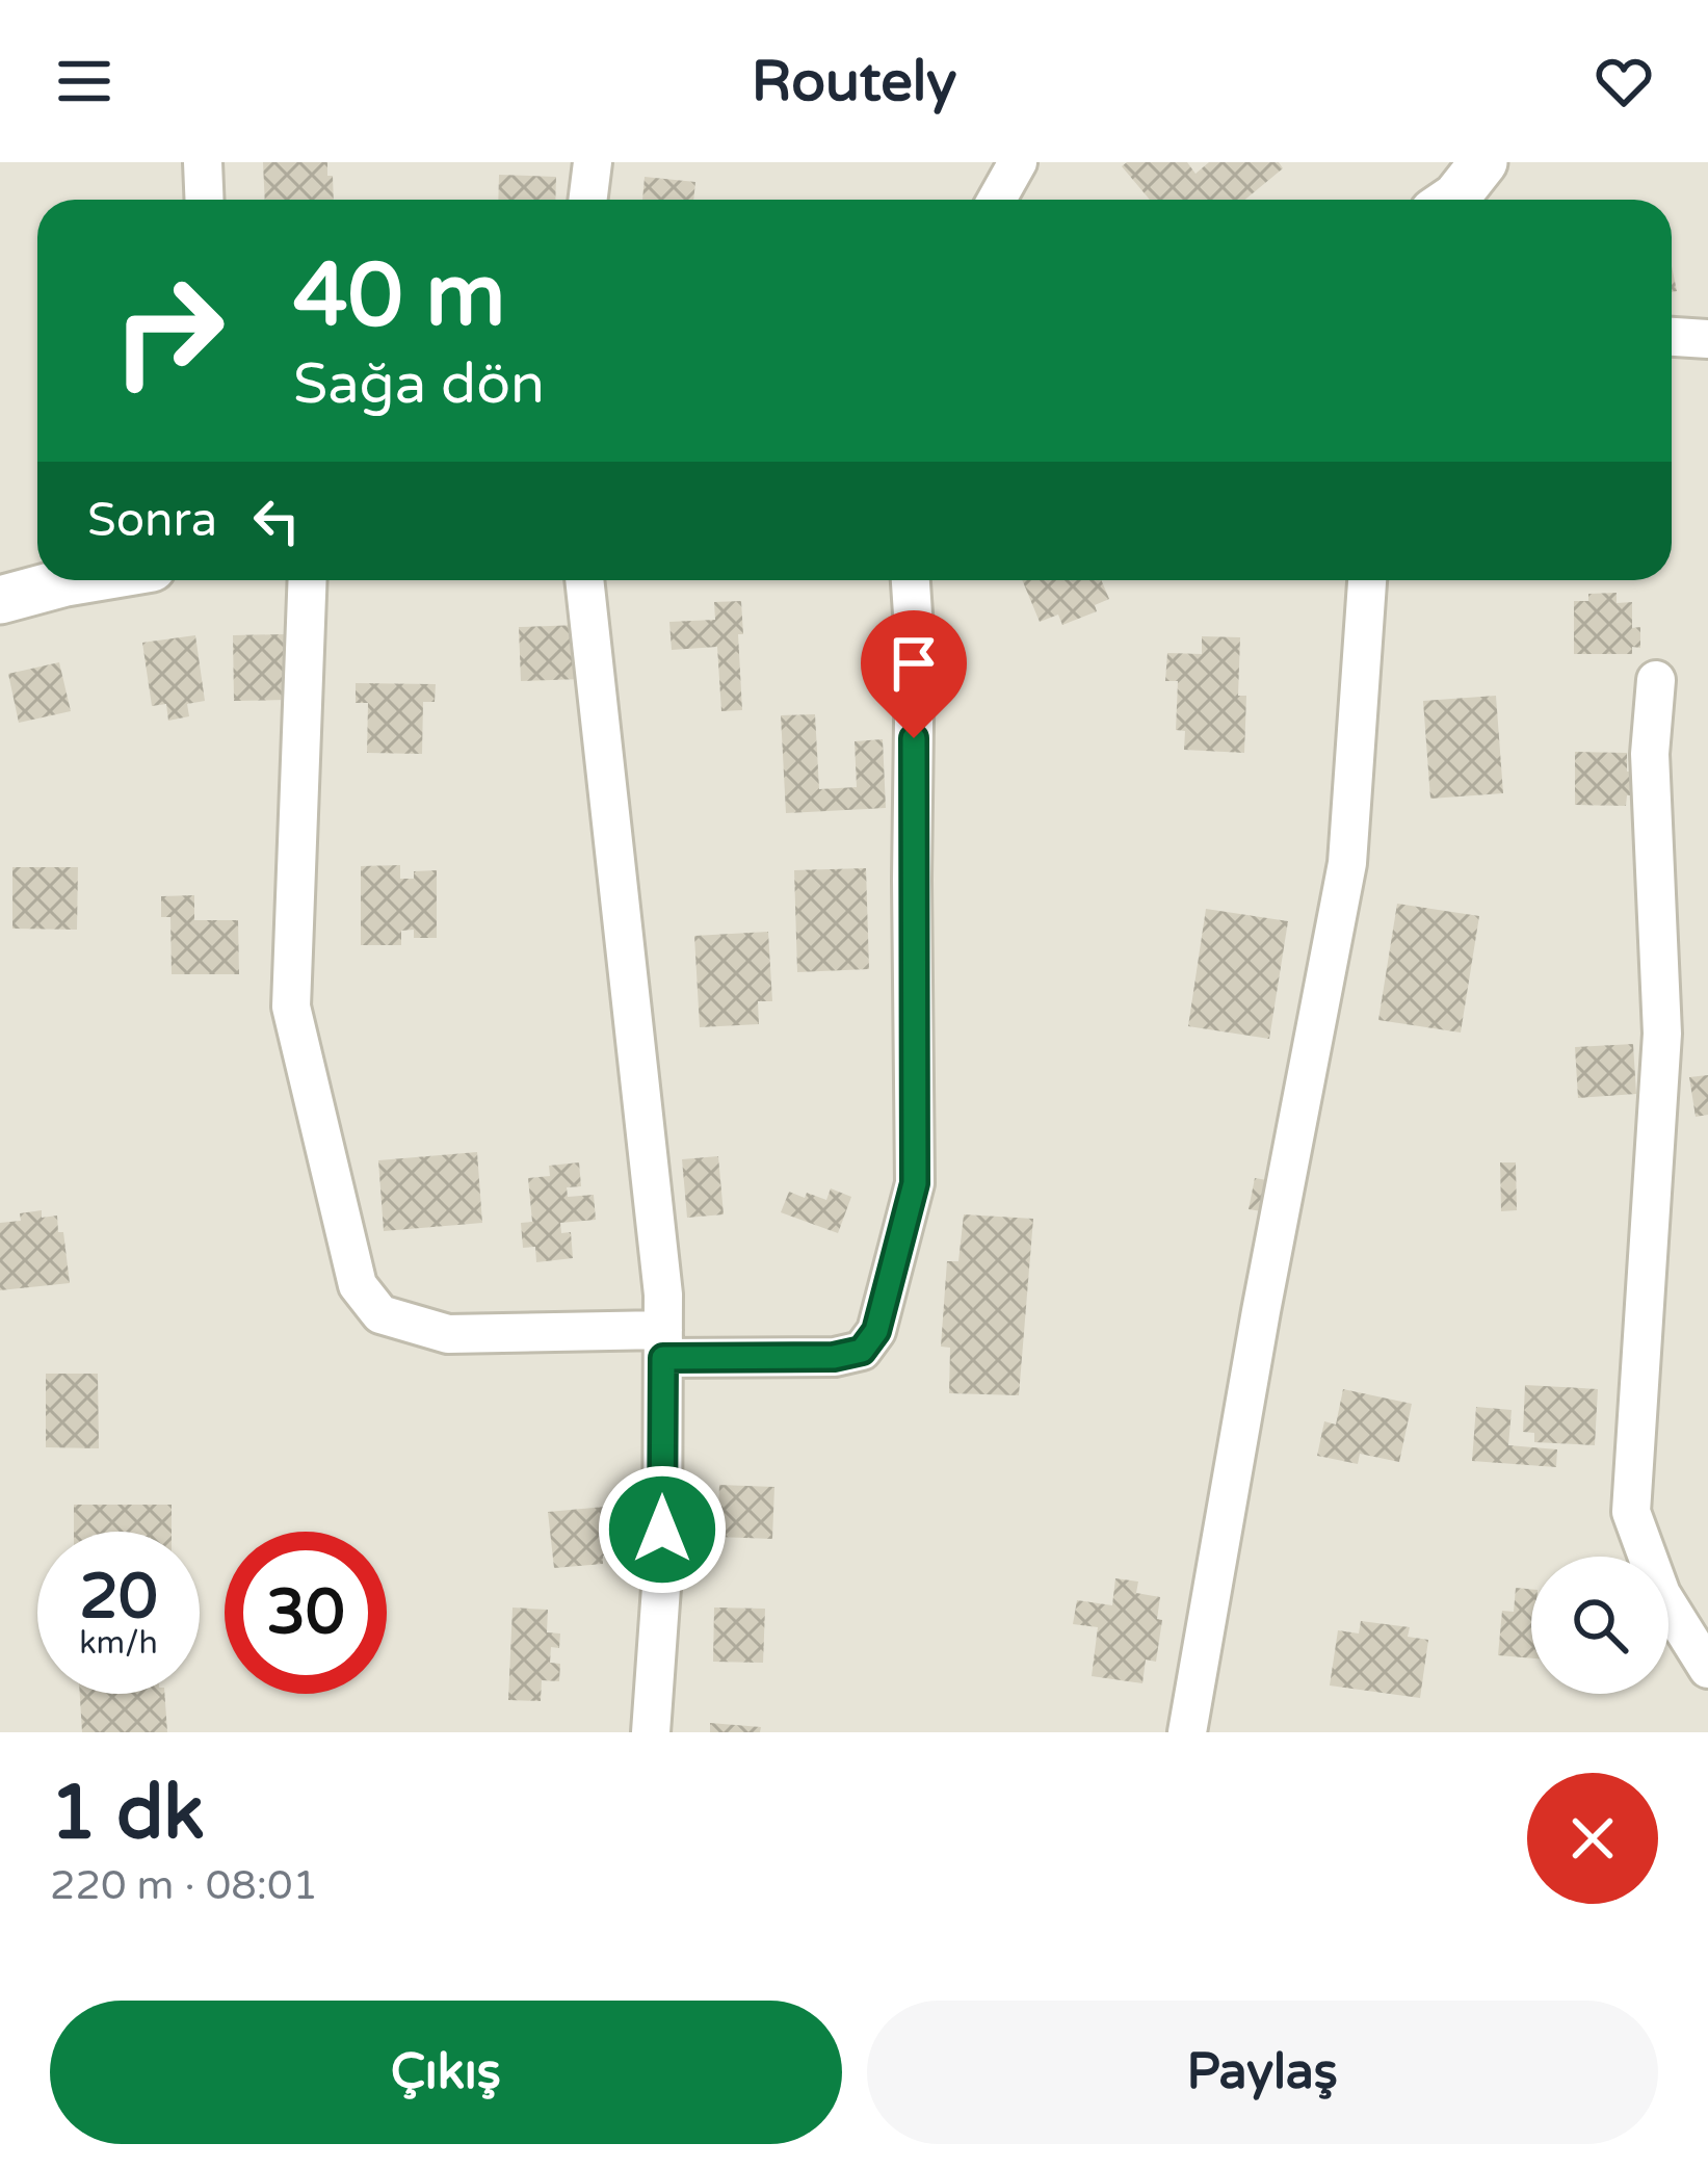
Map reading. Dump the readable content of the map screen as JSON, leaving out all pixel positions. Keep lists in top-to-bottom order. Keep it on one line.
{"page":{"header":"Routely","turn":["40 m","Sağa dön"],"then":"Sonra","speed":"20 km/h","limit":"30","heading":["1 dk","220 m · 08:01"],"buttons":["Çıkış","Paylaş"]}}
